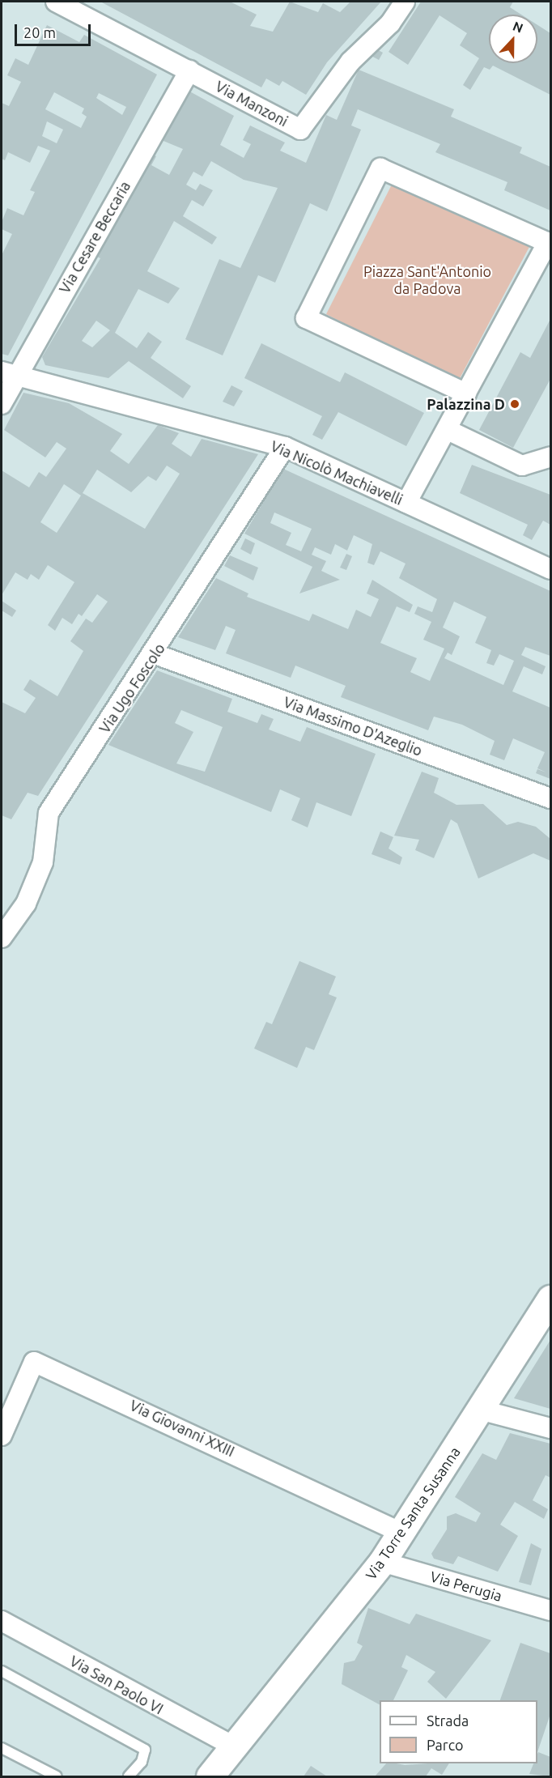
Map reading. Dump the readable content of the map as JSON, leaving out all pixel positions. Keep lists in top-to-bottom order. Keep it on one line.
{"streets":{"main road":["Via Torre Santa Susanna"],"street":["Via Manzoni","Via Cesare Beccaria","Via Nicolò Machiavelli","Via Ugo Foscolo","Via Massimo D'Azeglio","Via Giovanni XXIII","Via Perugia","Via San Paolo VI"]},"crossings":[["Via Manzoni","Via Cesare Beccaria"],["Via Cesare Beccaria","Via Nicolò Machiavelli"],["Via Nicolò Machiavelli","Via Ugo Foscolo"],["Via Ugo Foscolo","Via Massimo D'Azeglio"],["Via Giovanni XXIII","Via Torre Santa Susanna"],["Via Torre Santa Susanna","Via Perugia"],["Via Torre Santa Susanna","Via San Paolo VI"]],"parks":["Piazza Sant'Antonio da Padova"],"places":["Palazzina D"],"legend":["Strada","Parco"],"scale_bar":"20 m","north":"top"}
